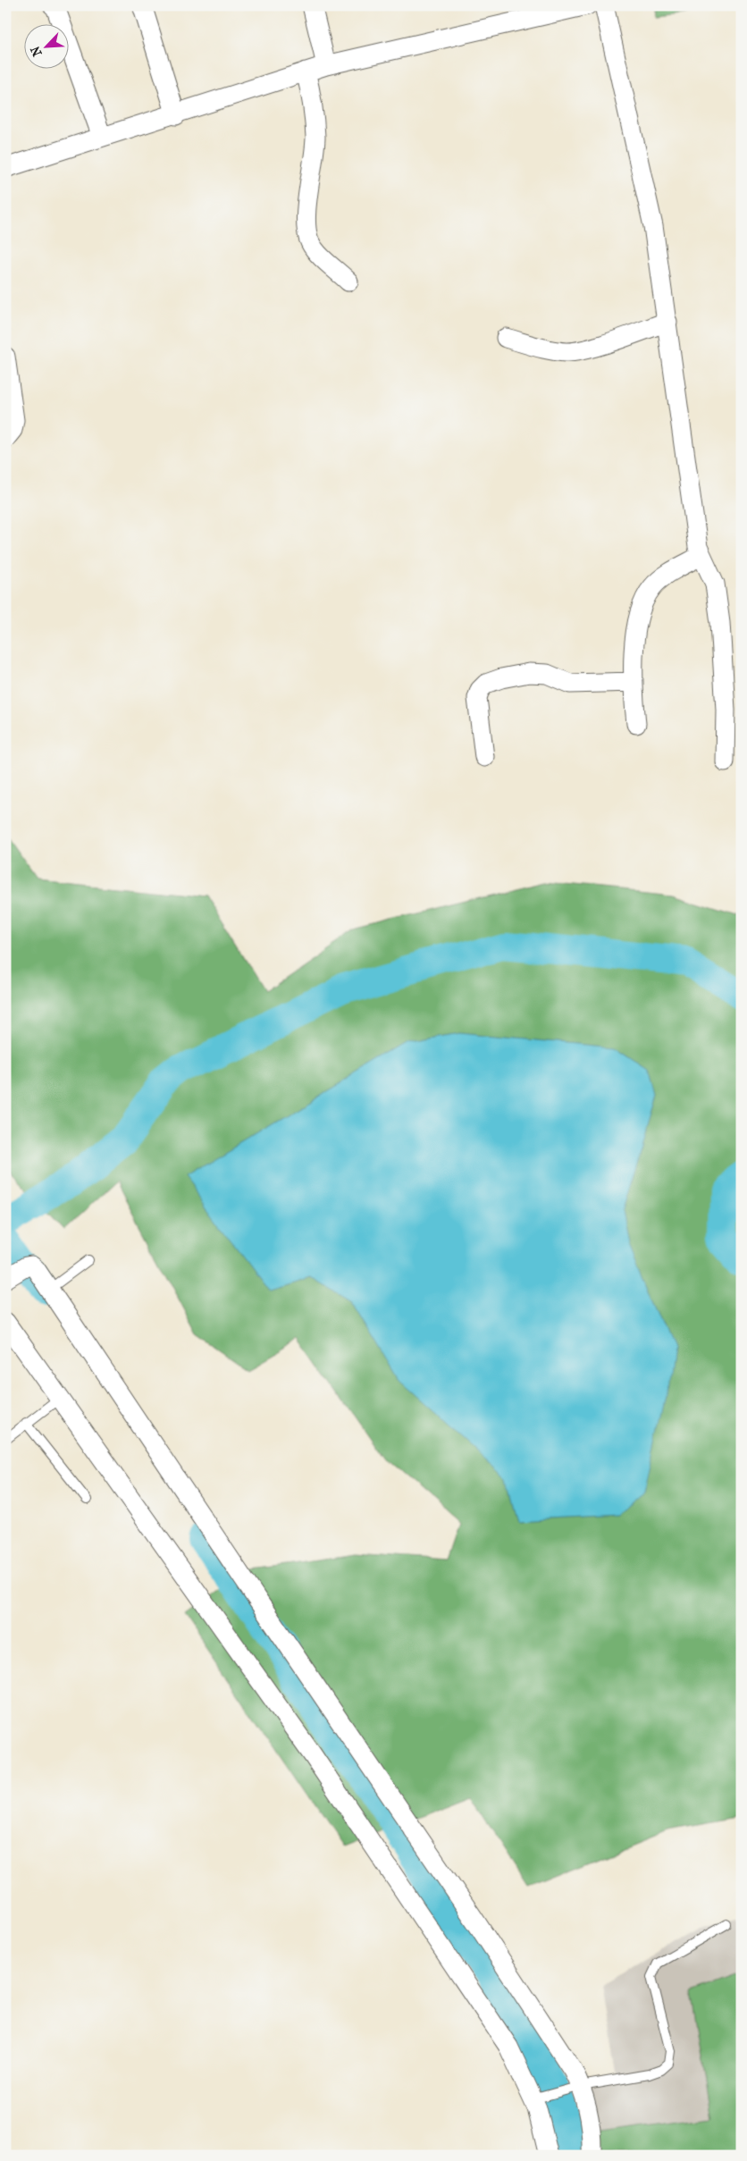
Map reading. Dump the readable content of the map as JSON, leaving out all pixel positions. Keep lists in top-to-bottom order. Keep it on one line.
{"north":"bottom left"}
